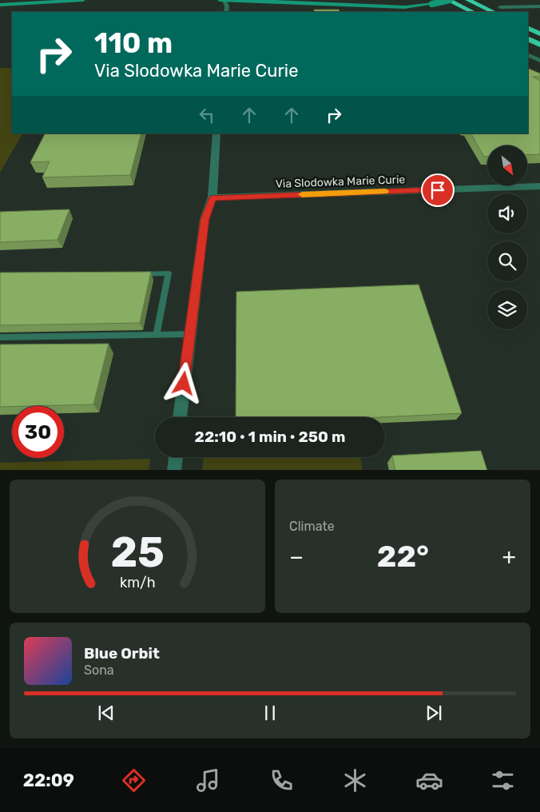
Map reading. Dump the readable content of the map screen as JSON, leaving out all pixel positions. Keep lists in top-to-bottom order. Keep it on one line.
{"streets":{"street":["Via Slodowka Marie Curie"]},"north":"bottom right","page":{"turn":["110 m","Via Slodowka Marie Curie"],"limit":"30","trip":"22:10 · 1 min · 250 m","tile":"Climate","heat":["−","22°","+"],"song":["Blue Orbit","Sona"],"tabs":"22:09","gauge":["25","km/h"]}}
